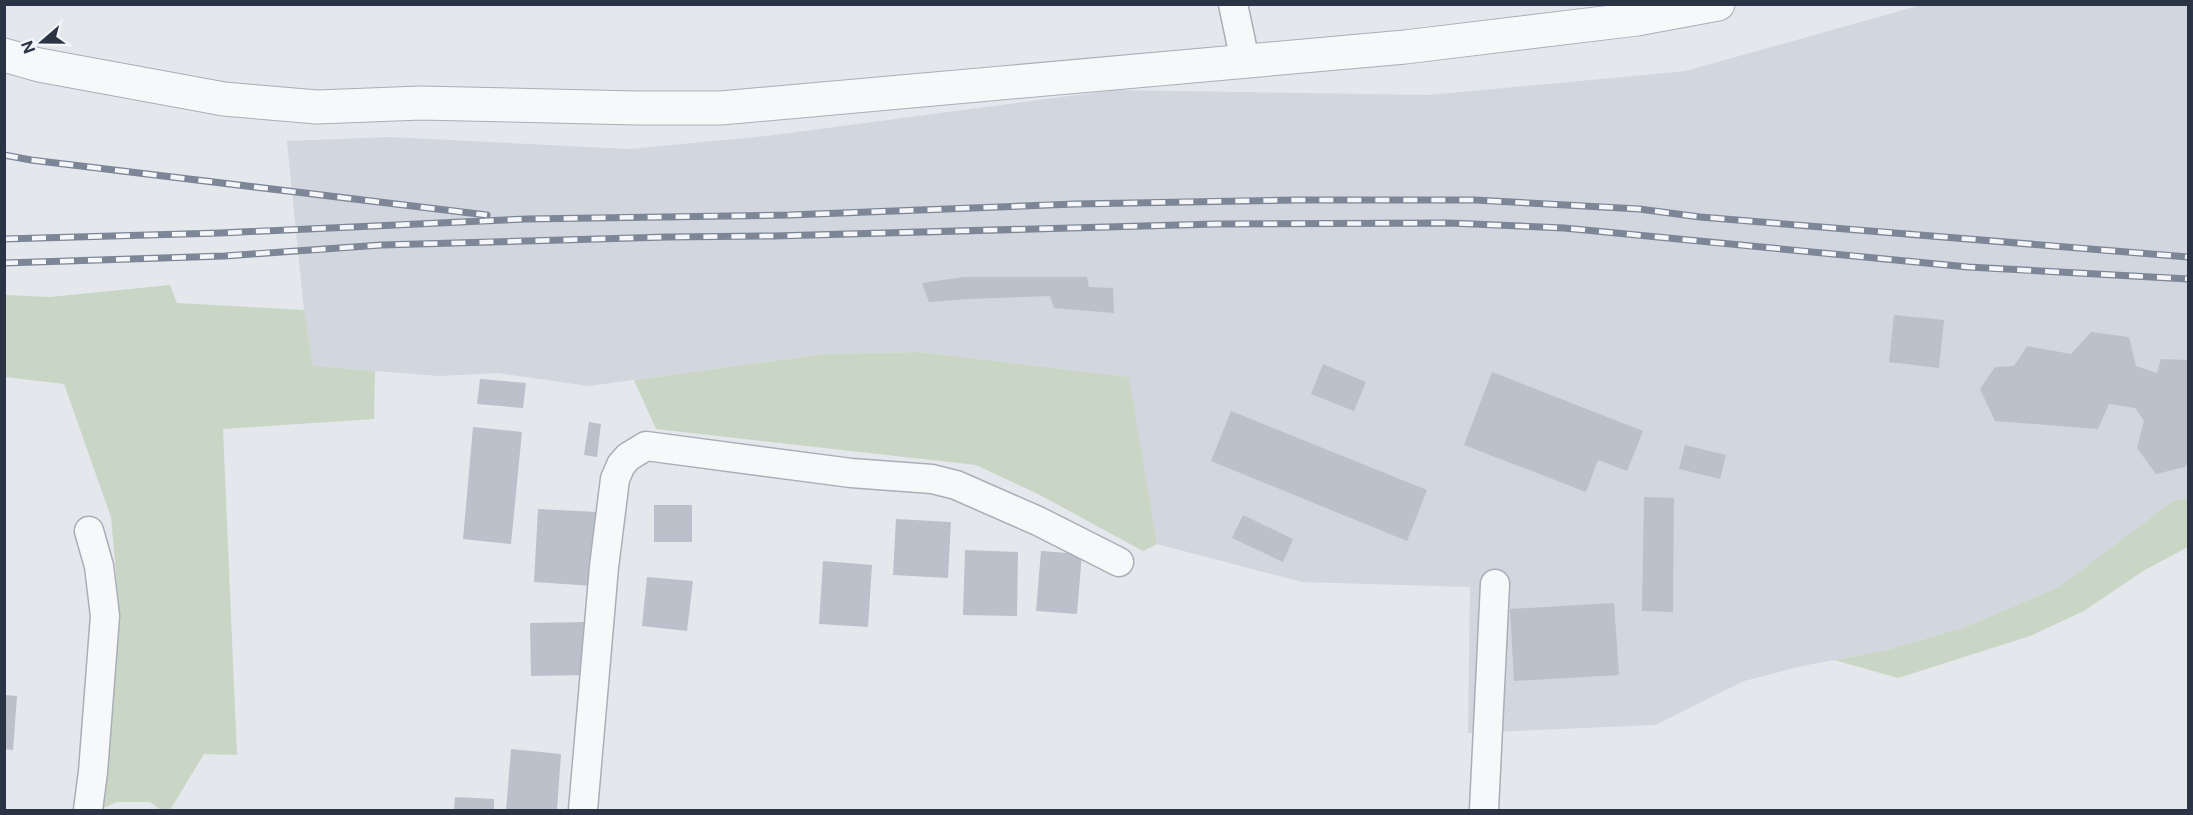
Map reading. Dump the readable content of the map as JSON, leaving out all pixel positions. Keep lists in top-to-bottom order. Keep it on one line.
{"north":"left"}
